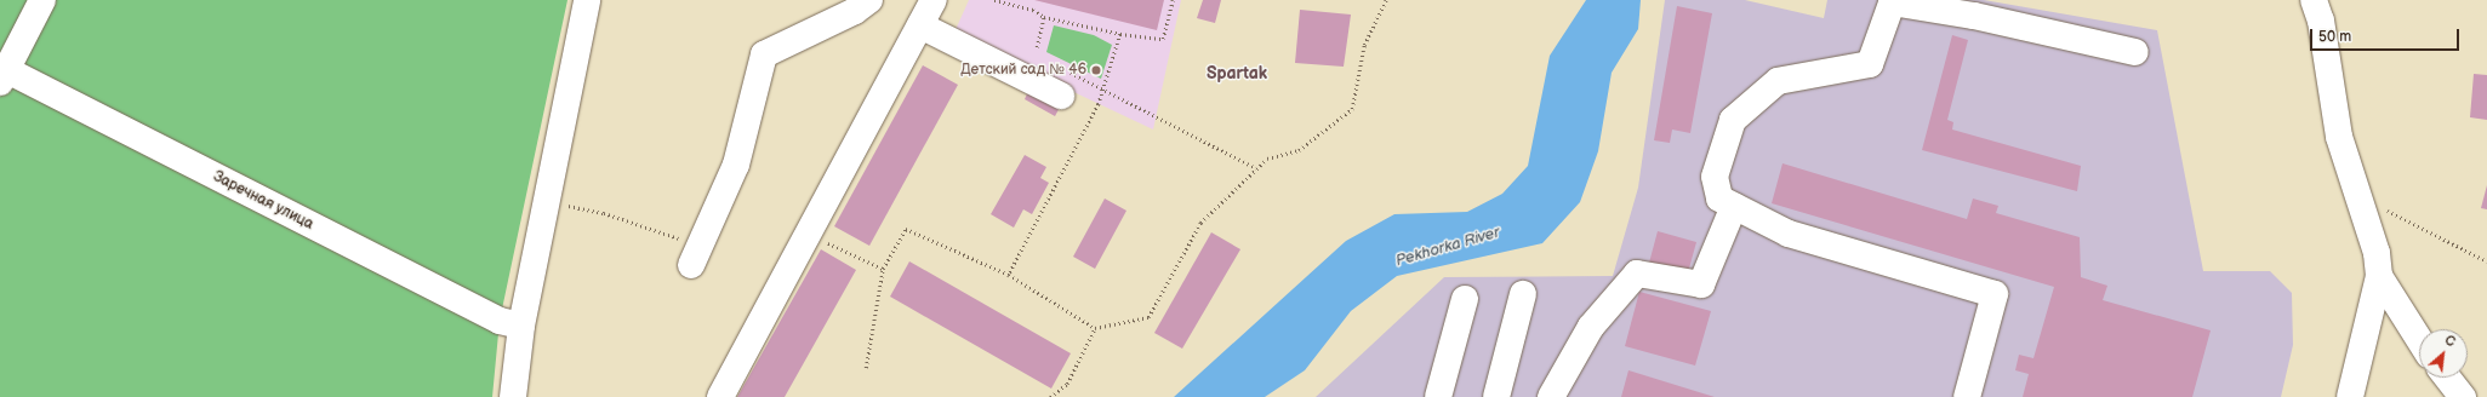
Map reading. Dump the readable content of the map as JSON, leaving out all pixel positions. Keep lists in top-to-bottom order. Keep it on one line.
{"streets":{"street":["Заречная улица"]},"districts":["Spartak"],"water":["Pekhorka River"],"places":["Детский сад № 46"],"scale_bar":"50 m","north":"top right"}
